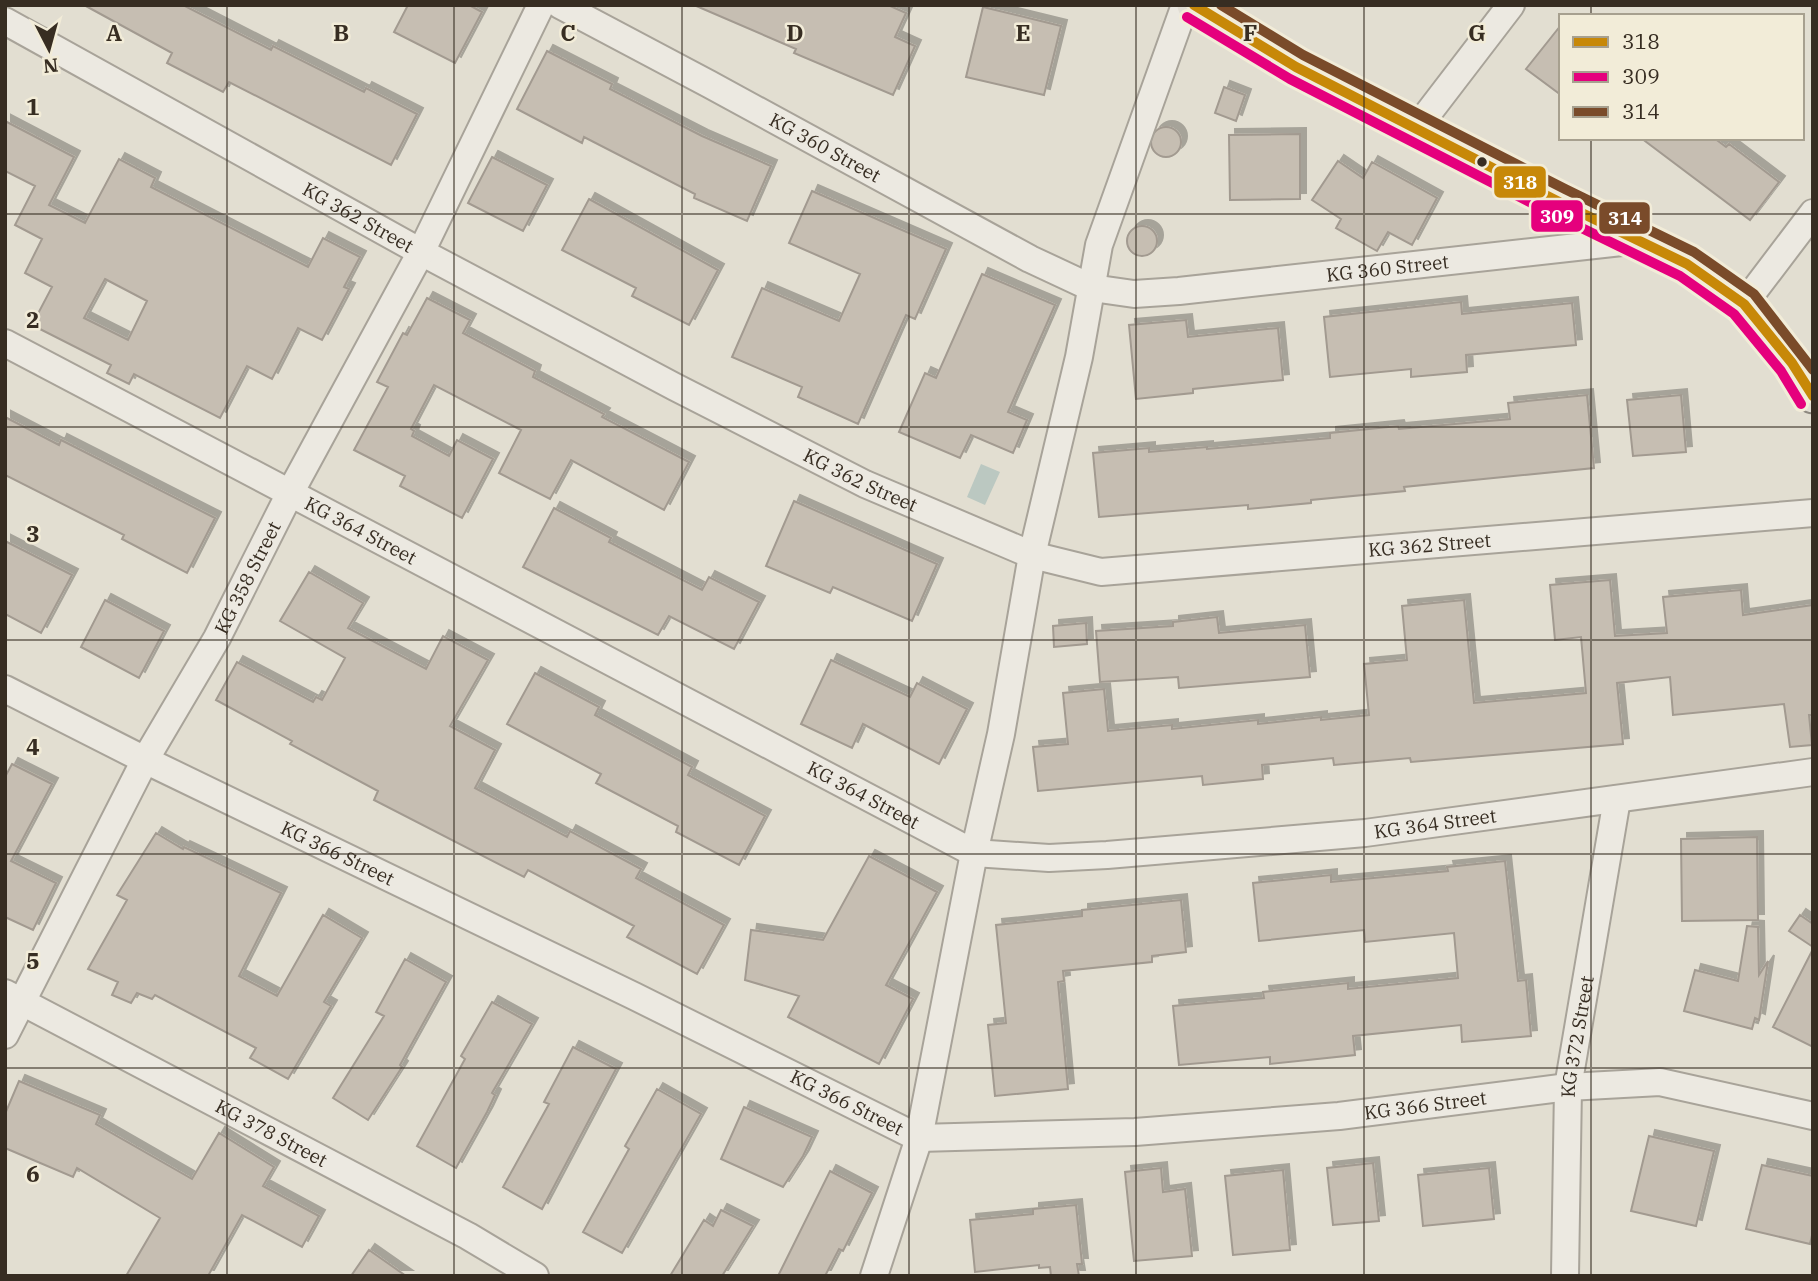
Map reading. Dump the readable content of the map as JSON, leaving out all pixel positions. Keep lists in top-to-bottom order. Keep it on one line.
{"streets":{"street":["KG 360 Street","KG 362 Street","KG 364 Street","KG 358 Street","KG 366 Street","KG 372 Street","KG 378 Street"]},"crossings":[["KG 362 Street","KG 358 Street"],["KG 364 Street","KG 358 Street"],["KG 364 Street","KG 372 Street"],["KG 358 Street","KG 366 Street"],["KG 358 Street","KG 378 Street"],["KG 366 Street","KG 372 Street"]],"lines":["transit line 318","transit line 314","transit line 309"],"legend":["318","309","314"],"north":"bottom","grid":{"columns":["A","B","C","D","E","F","G"],"rows":["1","2","3","4","5","6"]}}
